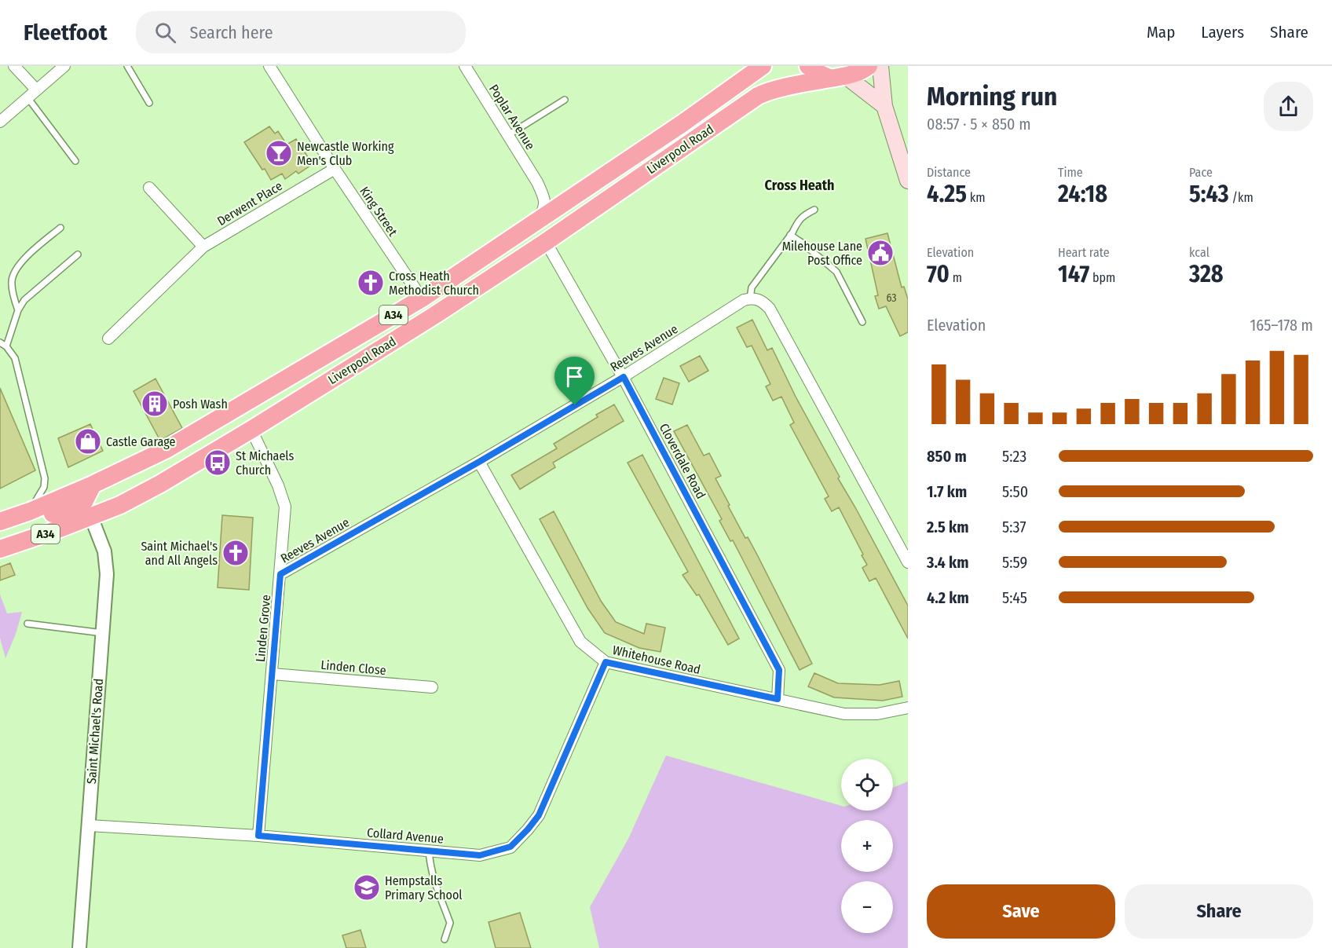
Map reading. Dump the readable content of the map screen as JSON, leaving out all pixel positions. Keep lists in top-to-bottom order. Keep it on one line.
{"streets":{"highway":["Liverpool Road","A34"],"street":["Poplar Avenue","Derwent Place","King Street","Reeves Avenue","Cloverdale Road","Linden Grove","Whitehouse Road","Linden Close","Saint Michael's Road","Collard Avenue"]},"crossings":[["Poplar Avenue","Liverpool Road"],["Liverpool Road","King Street"],["Liverpool Road","A34"],["Liverpool Road","Cloverdale Road"],["Liverpool Road","Linden Grove"],["Liverpool Road","Saint Michael's Road"],["Derwent Place","King Street"],["A34","Saint Michael's Road"],["Reeves Avenue","Cloverdale Road"],["Reeves Avenue","Linden Grove"],["Reeves Avenue","Whitehouse Road"],["Cloverdale Road","Whitehouse Road"],["Linden Grove","Linden Close"],["Linden Grove","Collard Avenue"],["Whitehouse Road","Collard Avenue"],["Saint Michael's Road","Collard Avenue"]],"districts":["Cross Heath"],"places":{"bar":["Newcastle Working Men's Club"],"public building":["Milehouse Lane Post Office"],"church":["Cross Heath Methodist Church","Saint Michael's and All Angels"],"building":["Posh Wash"],"shop":["Castle Garage"],"bus stop":["St Michaels Church"],"school or university":["Hempstalls Primary School"]},"house_numbers":["63"],"page":{"header":"Fleetfoot","search":"Search here","nav":["Map","Layers","Share"],"heading":["Morning run","08:57 · 5 × 850 m"],"stats":[["Distance","4.25 km"],["Time","24:18"],["Pace","5:43 /km"],["Elevation","70 m"],["Heart rate","147 bpm"],["kcal","328"]],"chart":["Elevation","165–178 m"],"list":[{"name":"850 m","note":"5:23"},{"name":"1.7 km","note":"5:50"},{"name":"2.5 km","note":"5:37"},{"name":"3.4 km","note":"5:59"},{"name":"4.2 km","note":"5:45"}],"map_buttons":["+","−"],"buttons":["Save","Share"]}}
